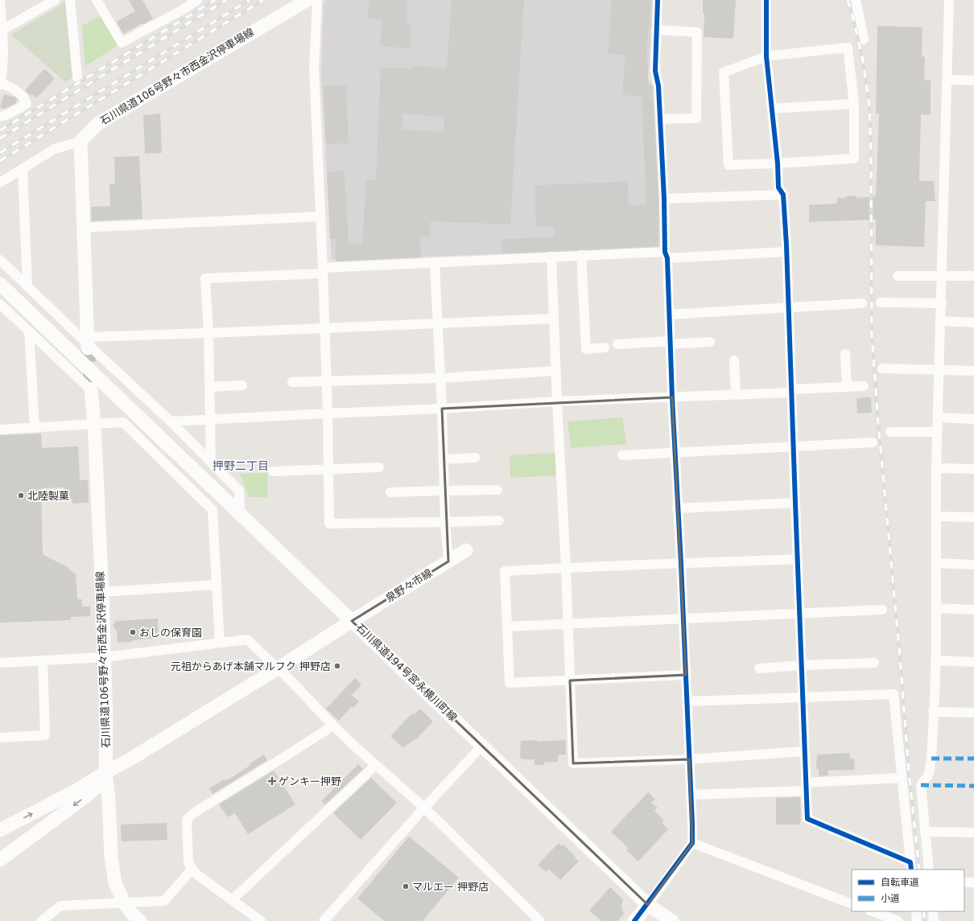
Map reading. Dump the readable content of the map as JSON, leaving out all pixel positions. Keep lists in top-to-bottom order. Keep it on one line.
{"streets":{"main road":["石川県道106号野々市西金沢停車場線","泉野々市線","石川県道194号宮永横川町線"]},"crossings":[["石川県道106号野々市西金沢停車場線","石川県道194号宮永横川町線"],["泉野々市線","石川県道194号宮永横川町線"]],"districts":["押野二丁目"],"places":{"other":["北陸製菓","おしの保育園","元祖からあげ本舗マルフク 押野店","マルエー 押野店"],"health":["ゲンキー押野"]},"legend":["自転車道","小道"]}
